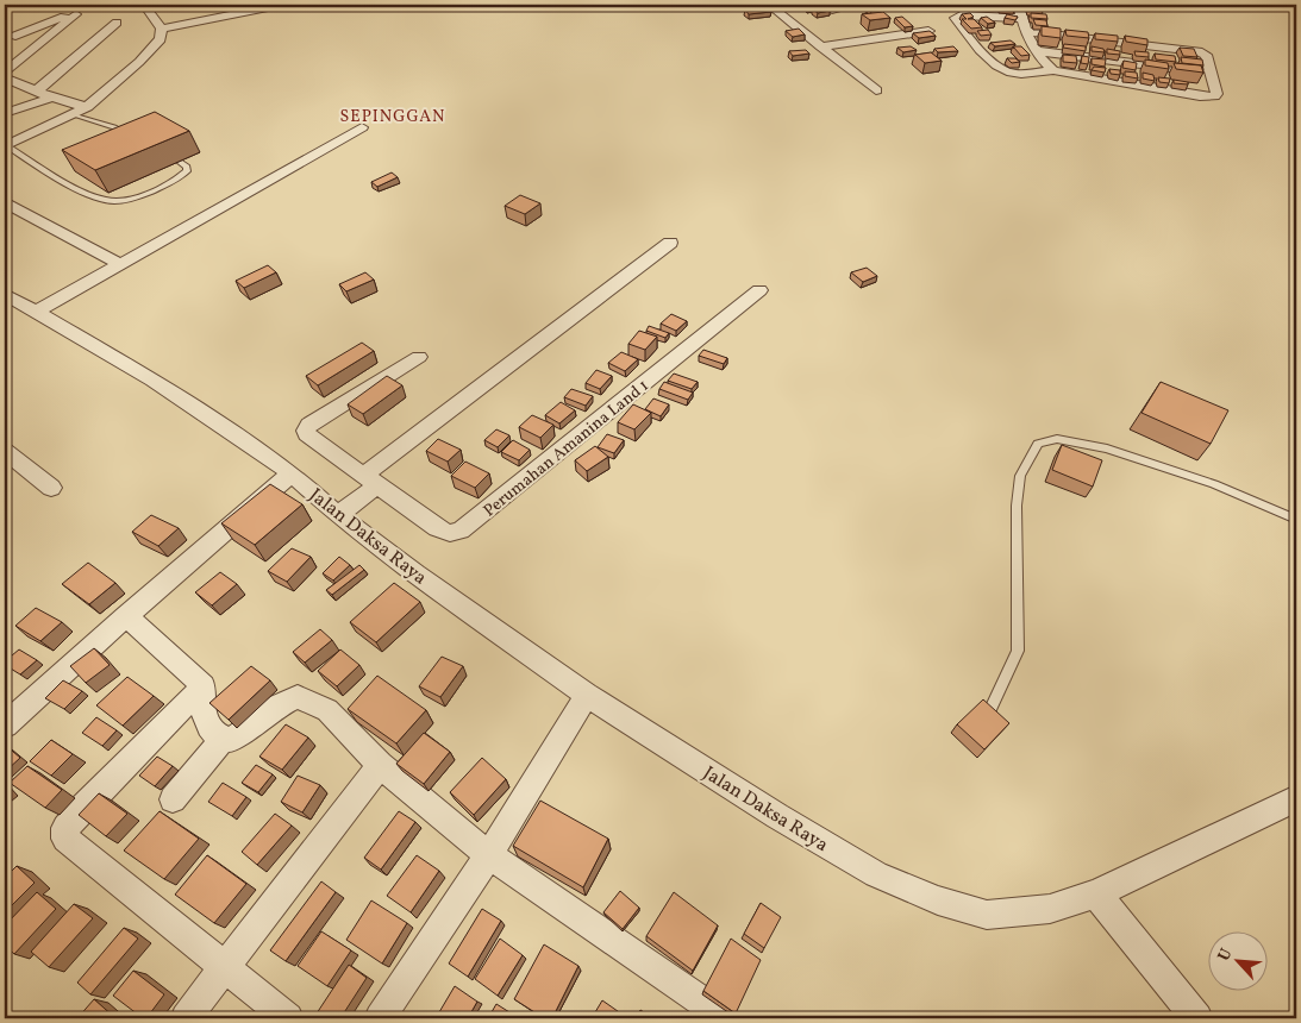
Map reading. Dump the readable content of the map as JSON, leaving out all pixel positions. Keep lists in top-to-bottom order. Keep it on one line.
{"streets":{"street":["Perumahan Amanina Land 1","Jalan Daksa Raya"]},"districts":["SEPINGGAN"],"north":"top left"}
